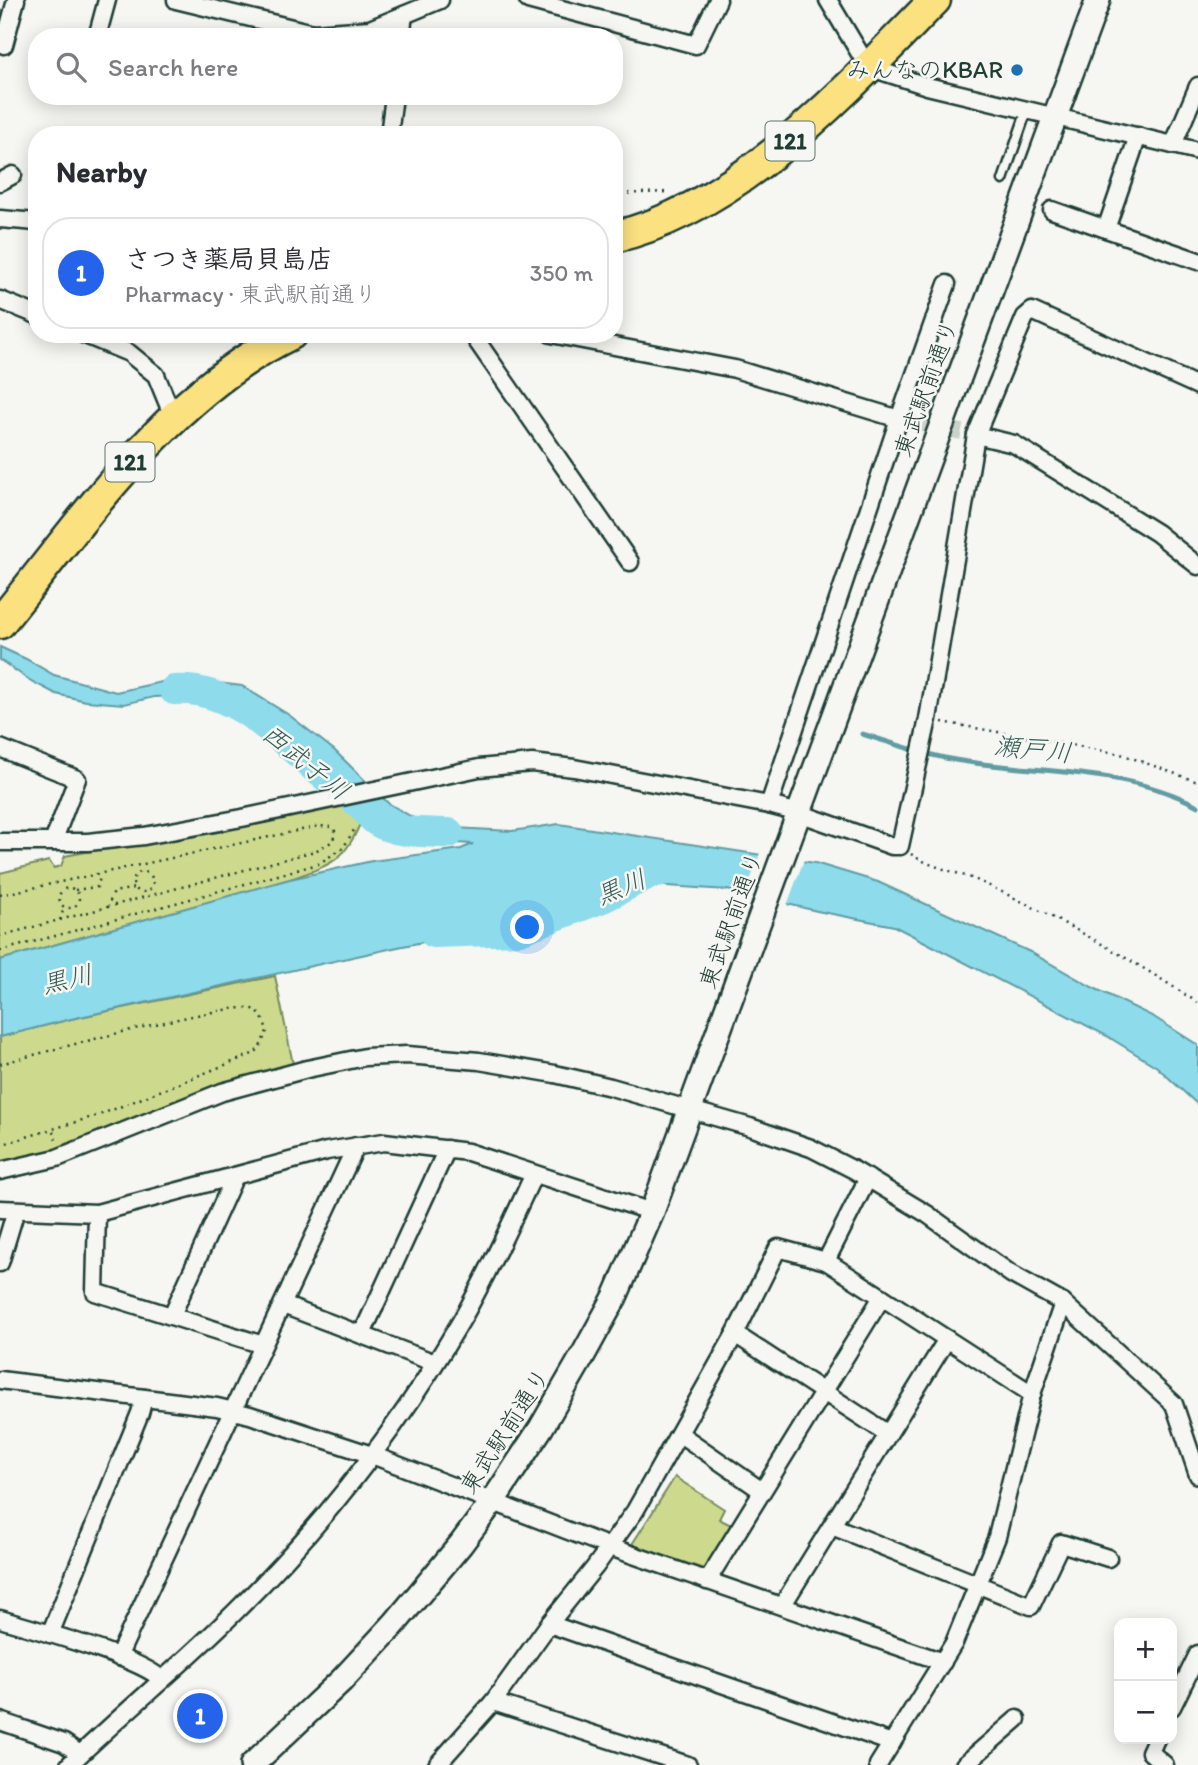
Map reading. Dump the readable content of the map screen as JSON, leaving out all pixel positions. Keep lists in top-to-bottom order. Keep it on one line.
{"streets":{"highway":["121"],"street":["東武駅前通り"]},"water":["瀬戸川","西武子川","黒川"],"places":["みんなのKBAR"],"page":{"search":"Search here","heading":"Nearby","list":[{"mark":"1","name":"さつき薬局貝島店","note":"Pharmacy · 東武駅前通り","value":"350 m"}],"map_buttons":["+","−"],"pins":"1"}}
